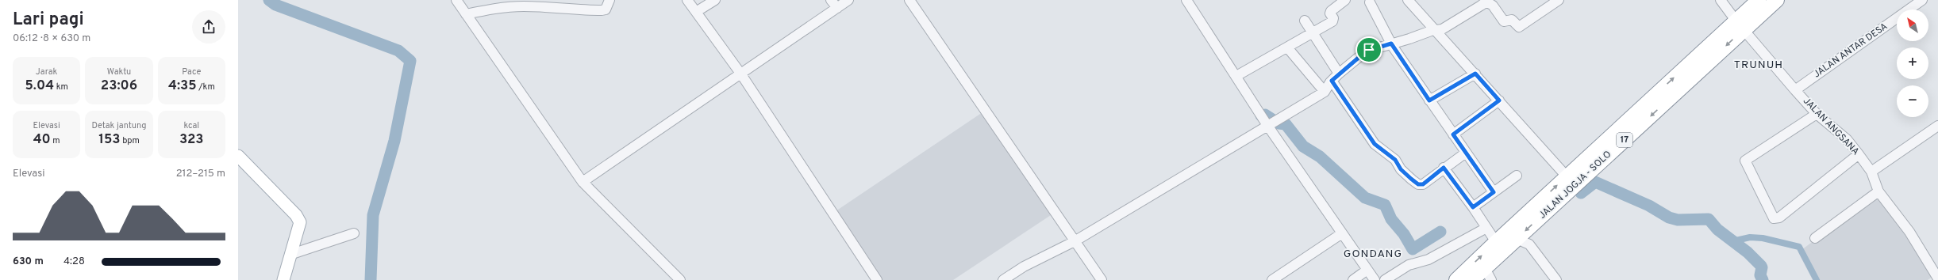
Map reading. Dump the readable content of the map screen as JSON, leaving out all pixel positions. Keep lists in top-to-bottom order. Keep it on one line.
{"streets":{"highway":["17","JALAN JOGJA - SOLO"],"street":["JALAN ANTAR DESA","JALAN ANGSANA"]},"crossings":[["JALAN ANTAR DESA","JALAN ANGSANA"],["JALAN ANGSANA","JALAN JOGJA - SOLO"]],"districts":["TRUNUH","GONDANG"],"north":"top left","page":{"heading":["Lari pagi","06:12 · 8 × 630 m"],"map_buttons":["+","−"],"stats":[["Jarak","5.04 km"],["Waktu","23:06"],["Pace","4:35 /km"],["Elevasi","40 m"],["Detak jantung","153 bpm"],["kcal","323"]],"chart":["Elevasi","212–215 m"],"list":[{"name":"630 m","note":"4:28"}]}}
